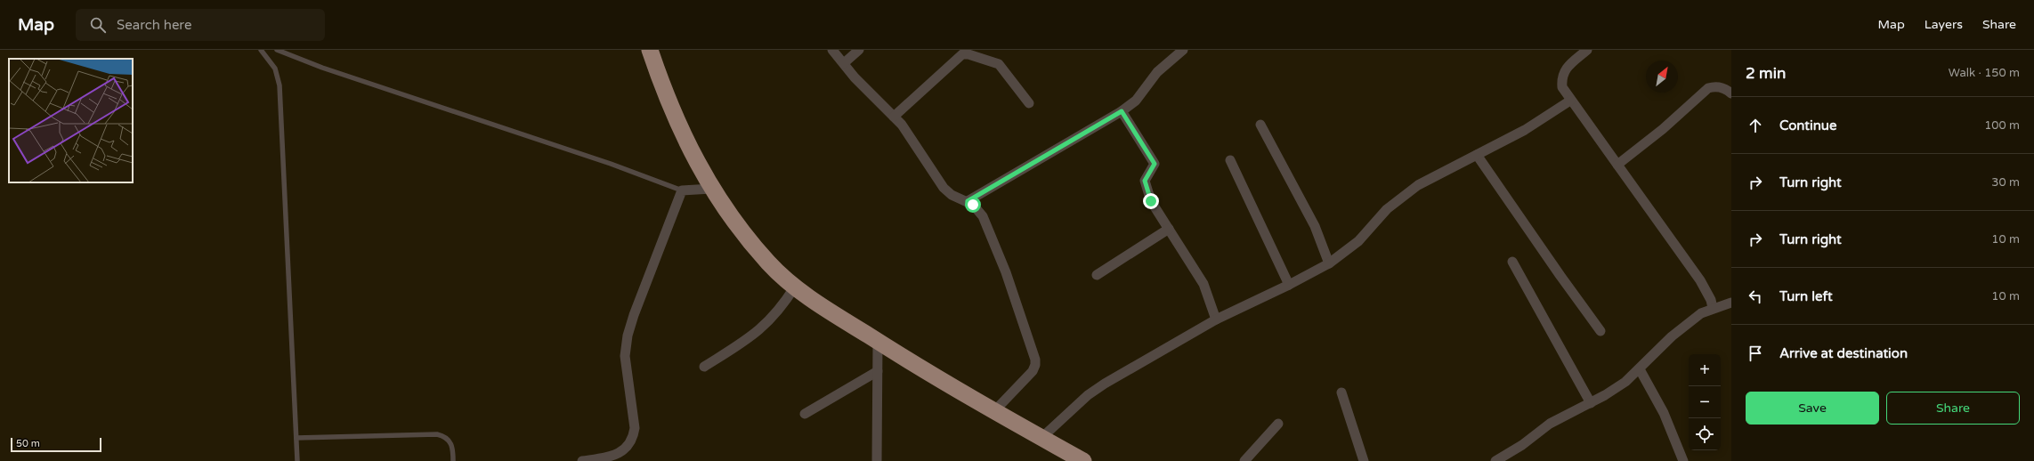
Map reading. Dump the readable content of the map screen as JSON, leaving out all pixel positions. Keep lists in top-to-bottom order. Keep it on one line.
{"scale_bar":"50 m","north":"top right","page":{"header":"Map","search":"Search here","nav":["Map","Layers","Share"],"heading":["2 min","Walk · 150 m"],"list":[["Continue","100 m"],["Turn right","30 m"],["Turn right","10 m"],["Turn left","10 m"],"Arrive at destination"],"map_buttons":["+","−"],"buttons":["Save","Share"],"scale":"50 m"}}
